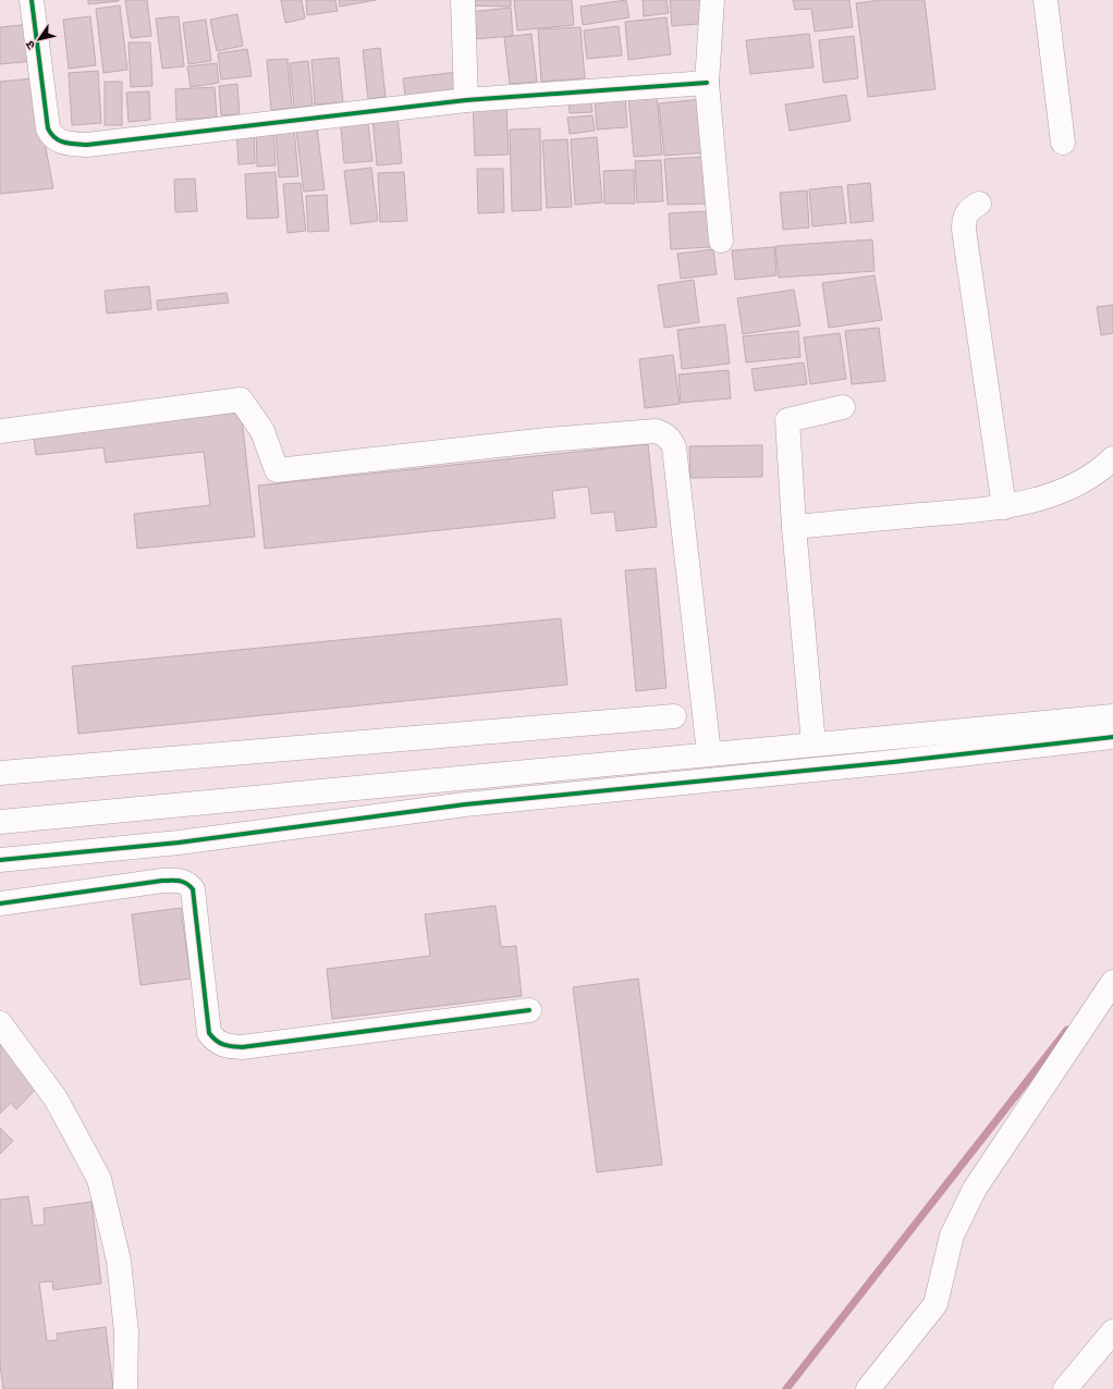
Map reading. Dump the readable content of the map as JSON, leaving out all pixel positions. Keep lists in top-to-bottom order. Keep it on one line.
{"north":"bottom left"}
